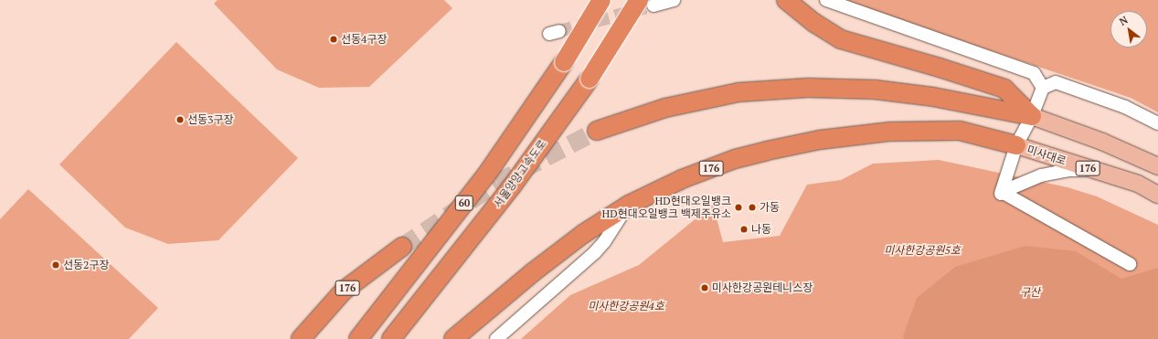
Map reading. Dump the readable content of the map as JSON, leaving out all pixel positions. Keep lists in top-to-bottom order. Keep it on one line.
{"streets":{"highway":["176","서울양양고속도로","60"],"main road":["미사대로"]},"crossings":[["미사대로","176"]],"parks":["미사한강공원5호","구산","미사한강공원4호"],"places":["선동4구장","선동3구장","HD현대오일뱅크 HD현대오일뱅크 백제주유소","가동","나동","선동2구장","미사한강공원테니스장"],"north":"top left"}
